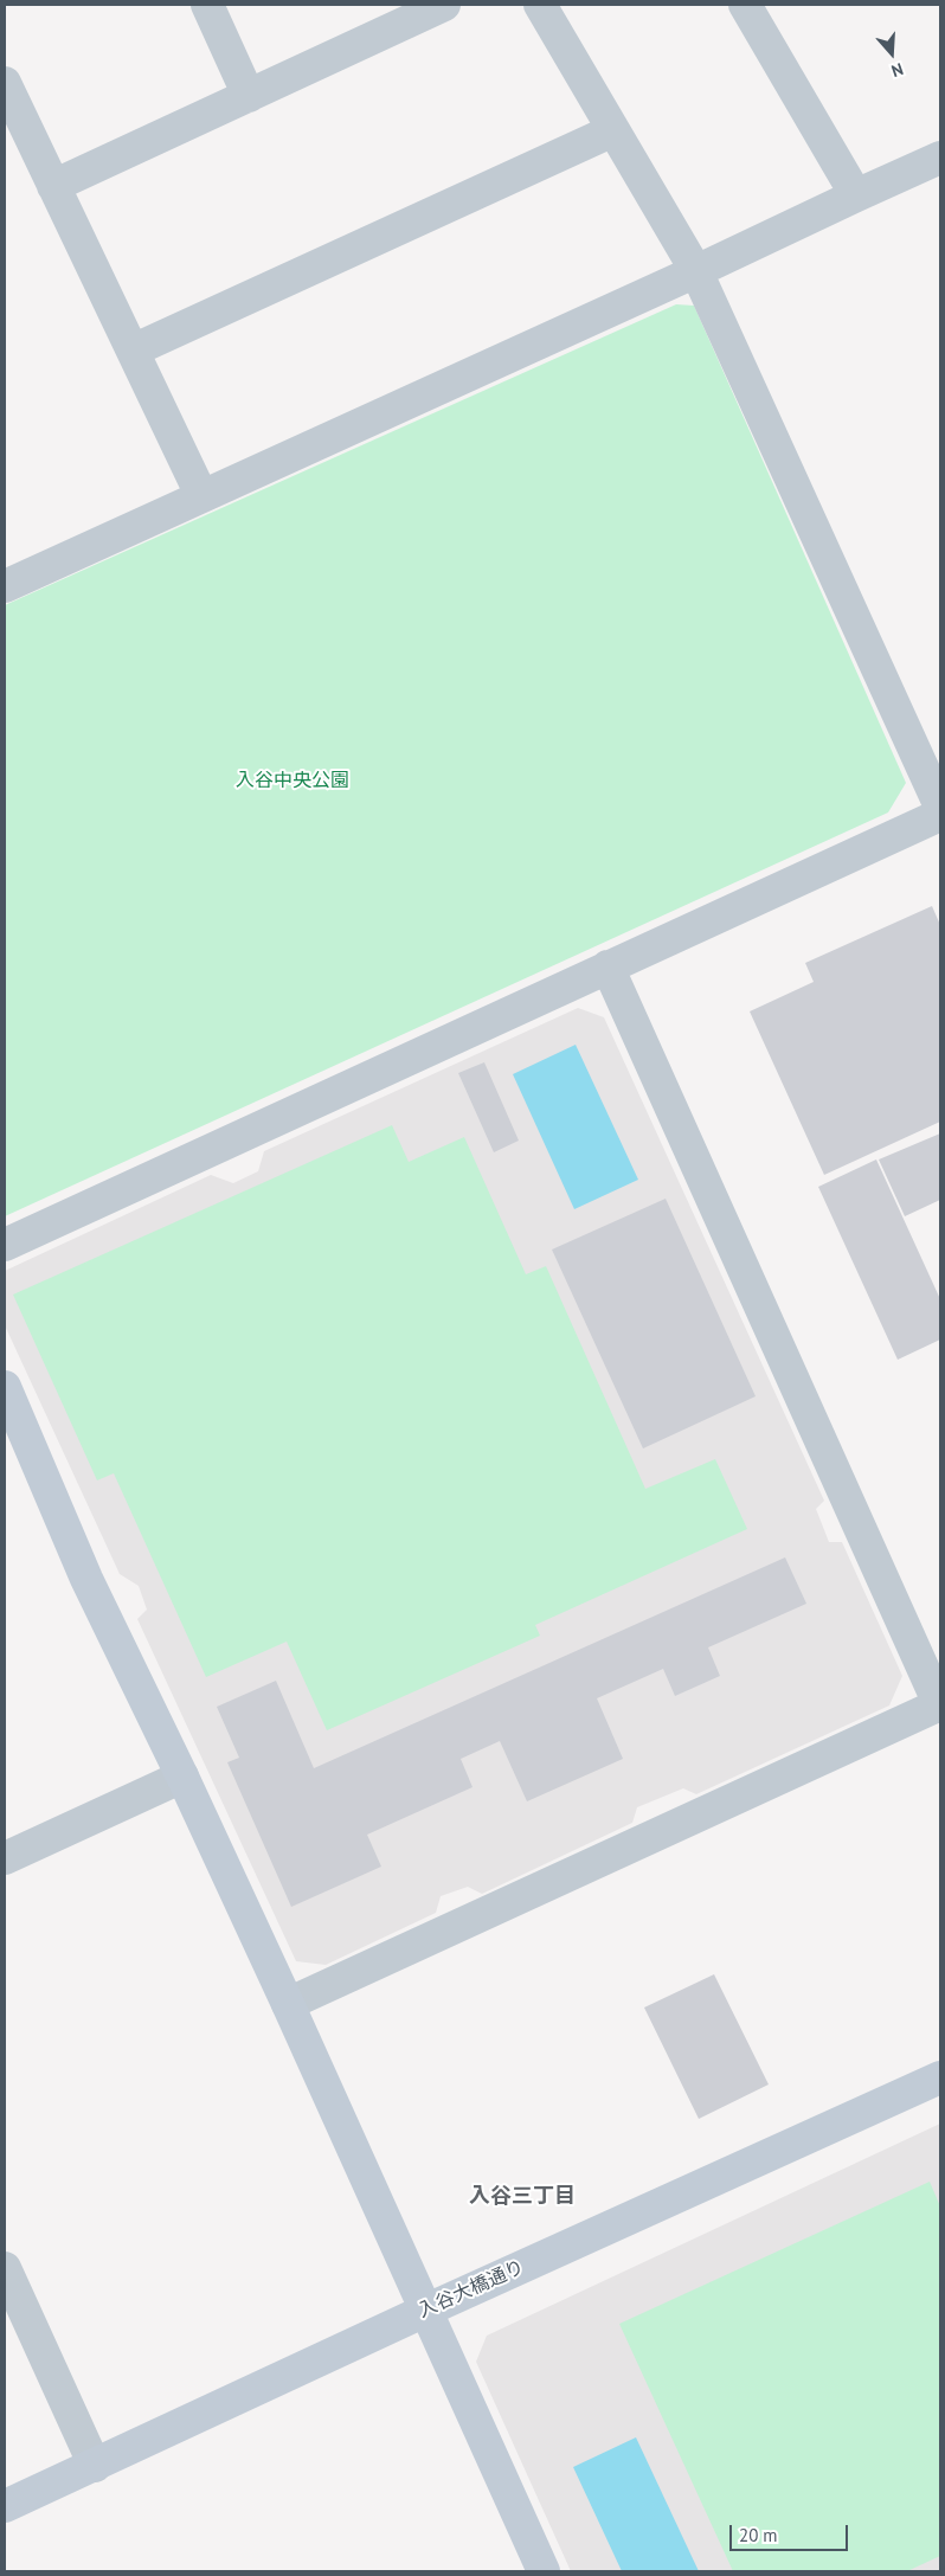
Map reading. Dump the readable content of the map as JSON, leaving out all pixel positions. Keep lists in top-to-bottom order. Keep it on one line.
{"streets":{"street":["入谷大橋通り"]},"districts":["入谷三丁目"],"parks":["入谷中央公園"],"scale_bar":"20 m","north":"bottom"}
